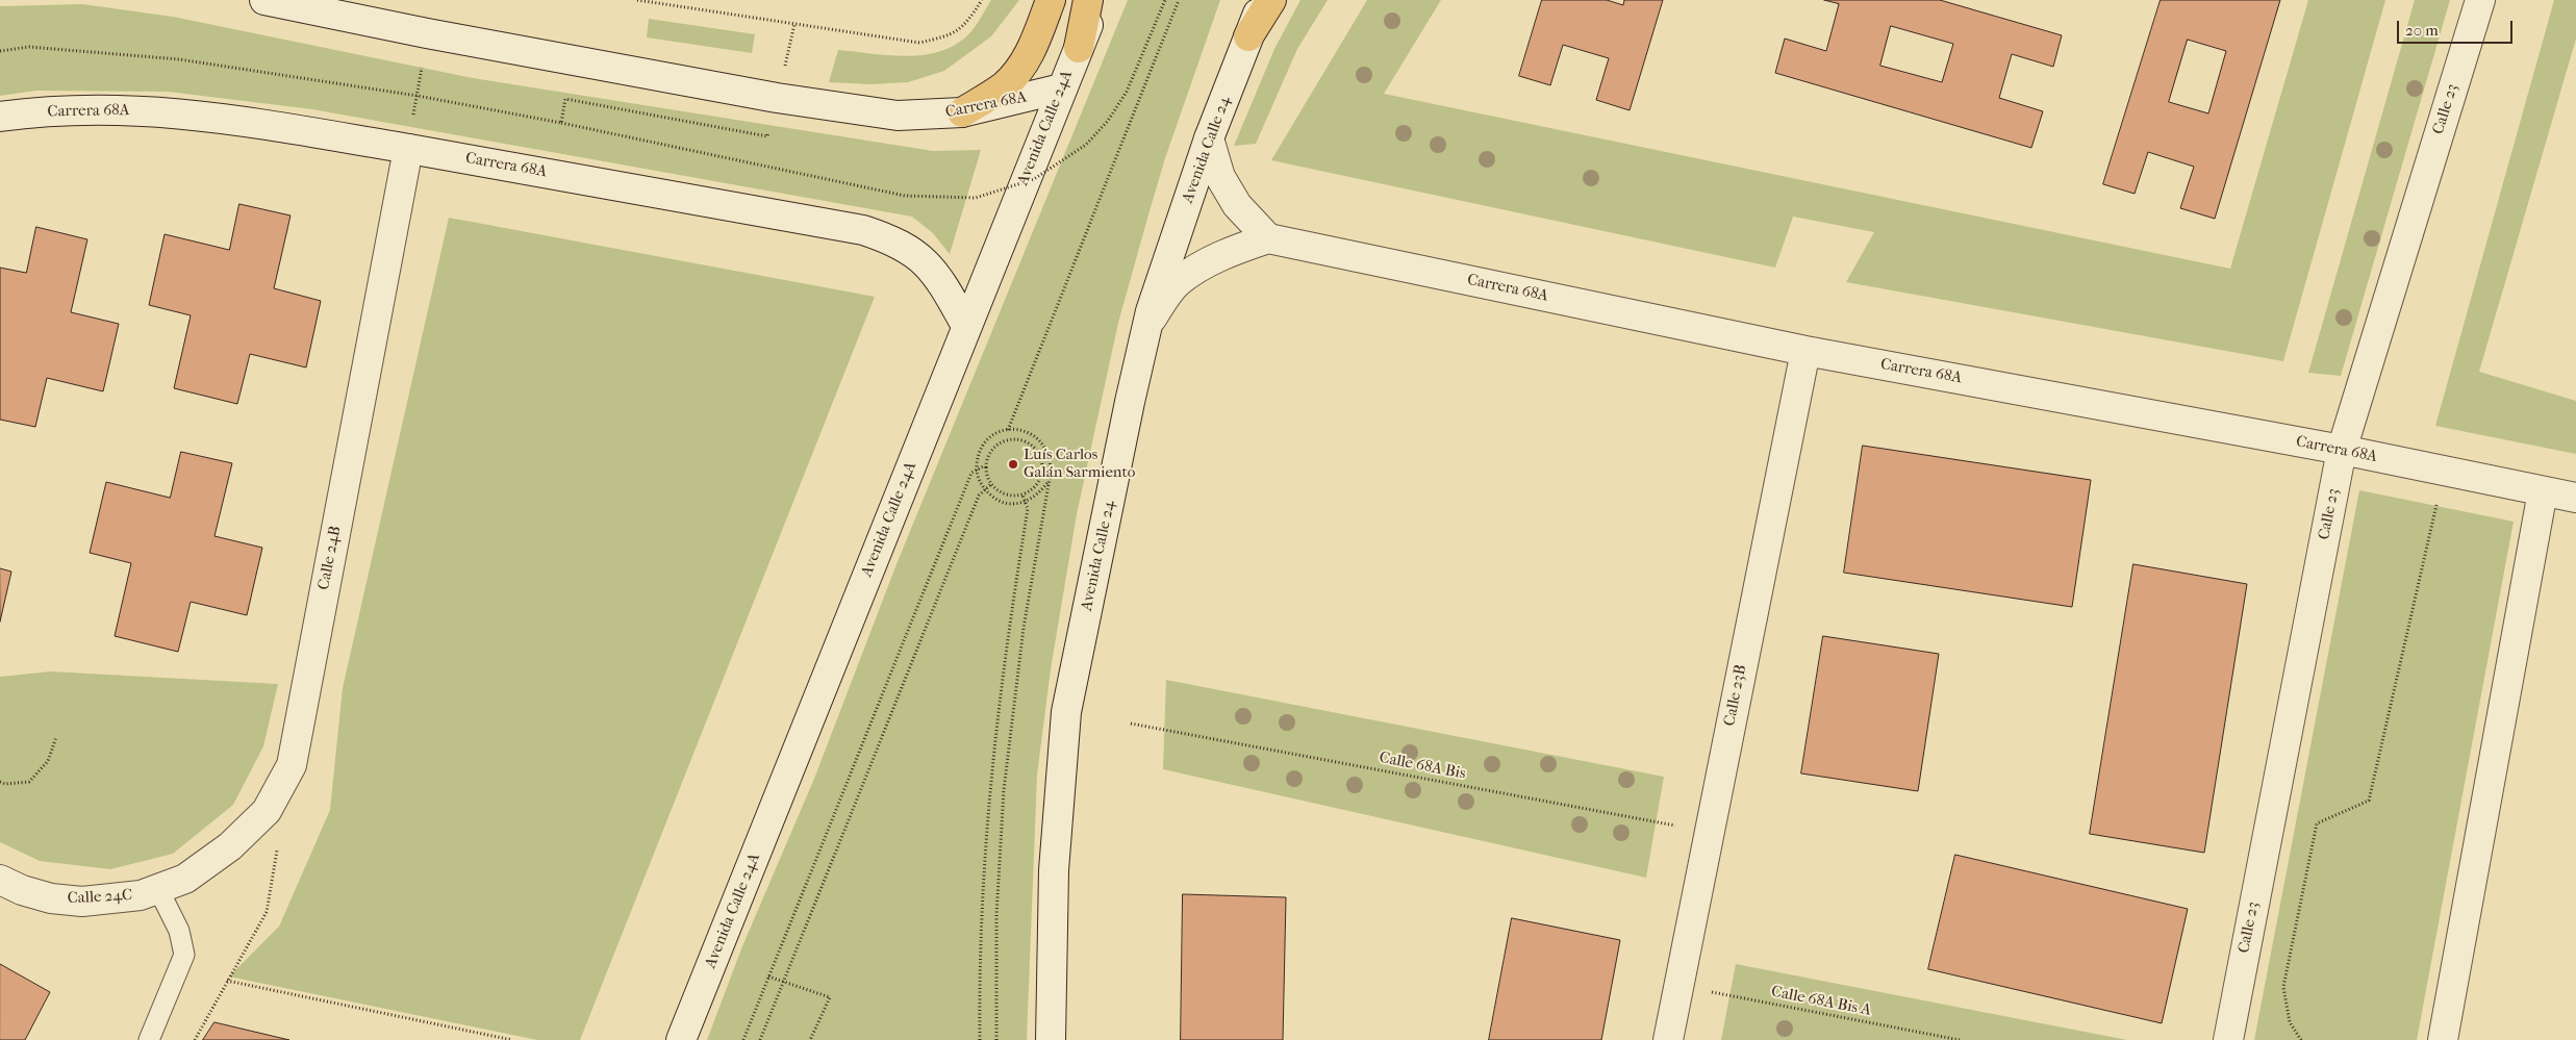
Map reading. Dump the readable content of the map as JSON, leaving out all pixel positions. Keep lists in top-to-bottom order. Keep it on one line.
{"streets":{"street":["Carrera 68A","Calle 23","Avenida Calle 24A","Avenida Calle 24","Calle 24B","Calle 23B","Calle 24C"],"path":["Calle 68A Bis","Calle 68A Bis A"]},"crossings":[["Carrera 68A","Calle 23"],["Carrera 68A","Avenida Calle 24A"],["Carrera 68A","Avenida Calle 24"],["Carrera 68A","Calle 24B"],["Carrera 68A","Calle 23B"],["Calle 24B","Calle 24C"],["Calle 23B","Calle 68A Bis"],["Calle 23B","Calle 68A Bis A"]],"places":["Luís Carlos Galán Sarmiento"],"scale_bar":"20 m"}
